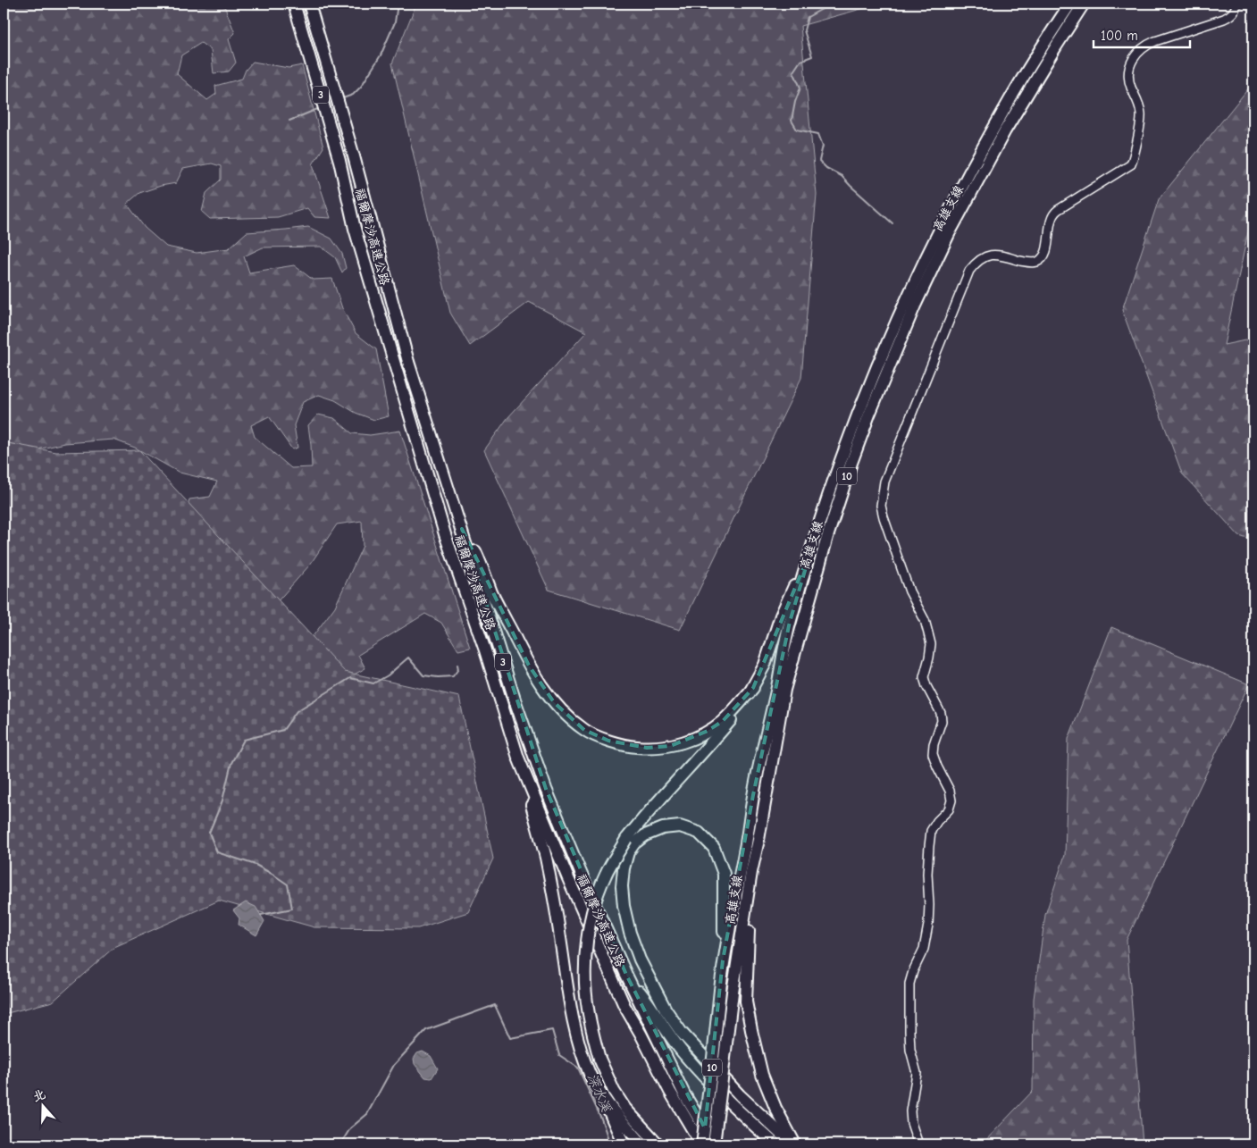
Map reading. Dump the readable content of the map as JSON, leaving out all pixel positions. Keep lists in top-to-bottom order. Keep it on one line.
{"streets":{"highway":["3","高雄支線","福爾摩沙高速公路","10"]},"crossings":[["高雄支線","福爾摩沙高速公路"]],"water":["深水溪"],"scale_bar":"100 m","north":"top"}
